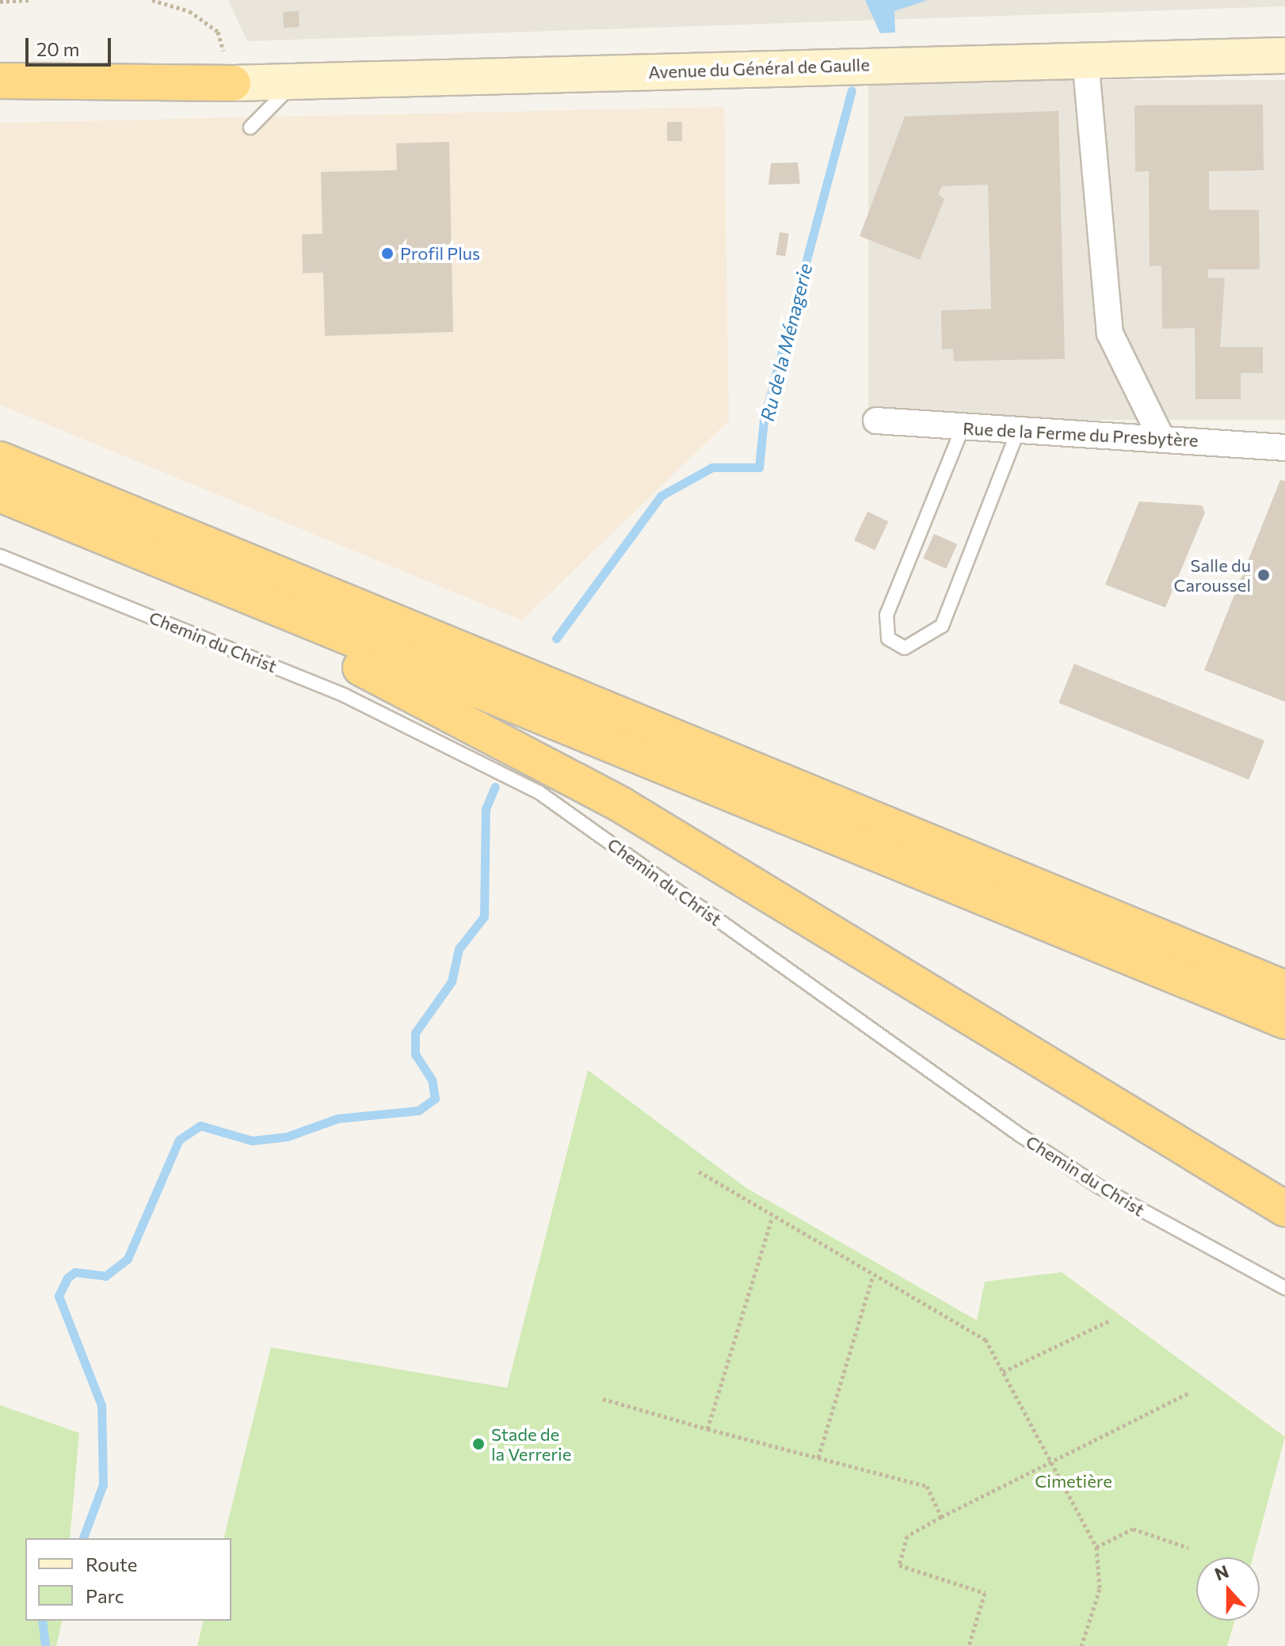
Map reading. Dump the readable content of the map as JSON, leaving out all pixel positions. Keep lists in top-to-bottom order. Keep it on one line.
{"streets":{"main road":["Avenue du Général de Gaulle"],"street":["Rue de la Ferme du Presbytère"],"lane":["Chemin du Christ"]},"water":["Ru de la Ménagerie"],"parks":["Cimetière"],"places":["Profil Plus","Salle du Caroussel","Stade de la Verrerie"],"legend":["Route","Parc"],"scale_bar":"20 m","north":"top"}
